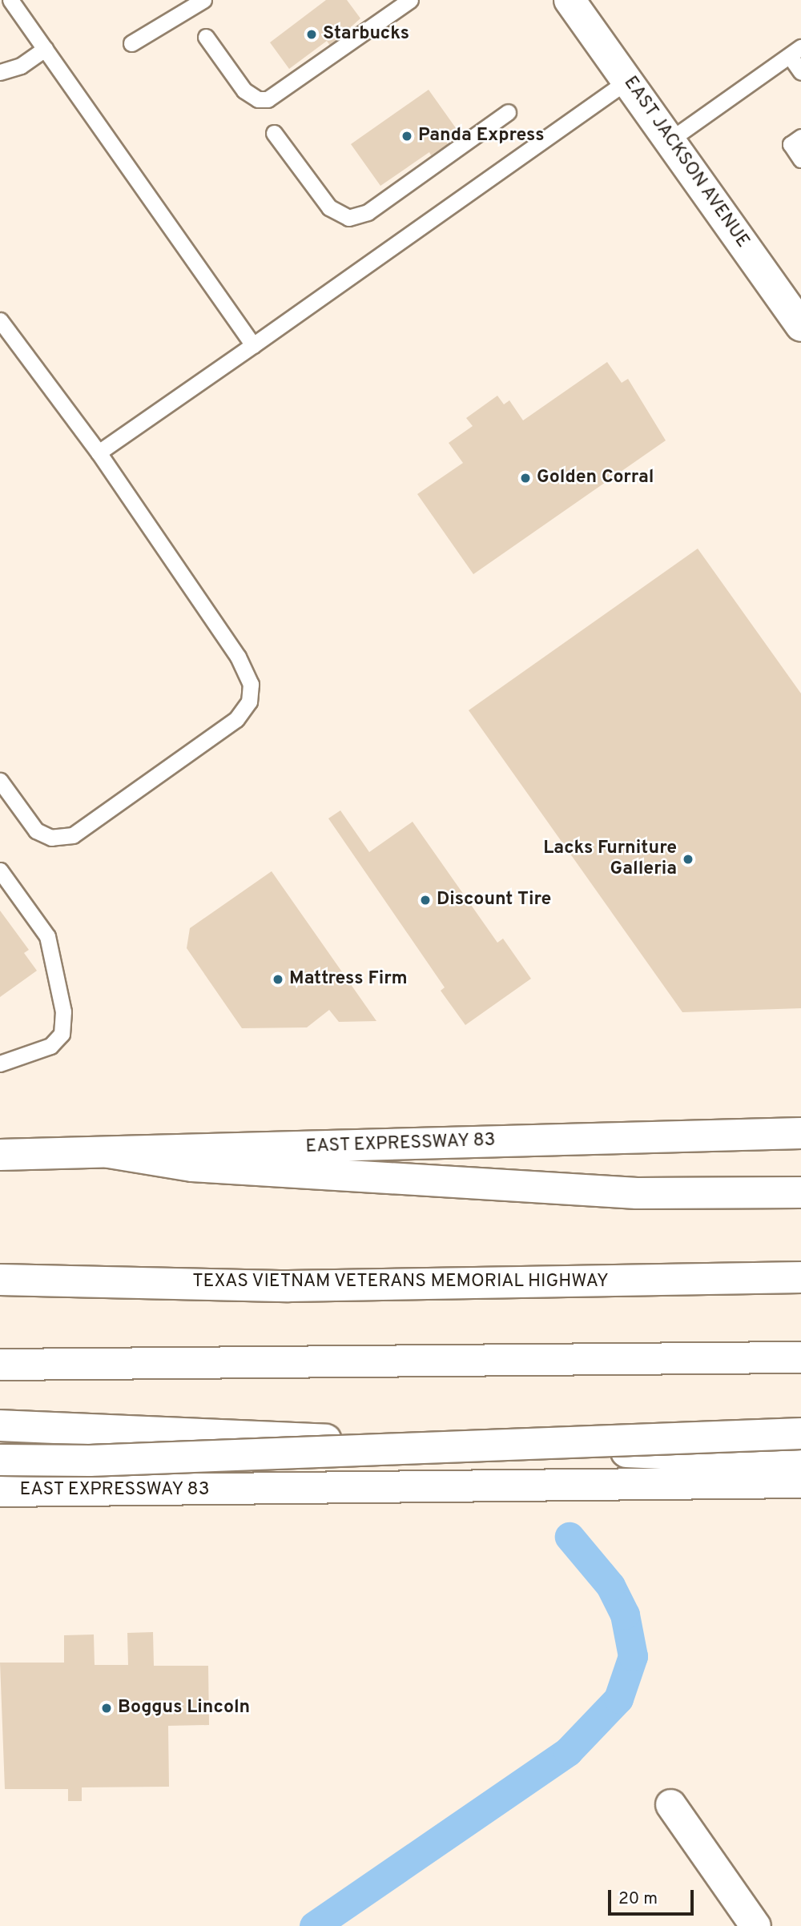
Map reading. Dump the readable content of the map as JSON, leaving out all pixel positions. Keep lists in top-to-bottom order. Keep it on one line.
{"streets":{"main road":["EAST JACKSON AVENUE","EAST EXPRESSWAY 83","TEXAS VIETNAM VETERANS MEMORIAL HIGHWAY"]},"places":["Starbucks","Panda Express","Golden Corral","Lacks Furniture Galleria","Discount Tire","Mattress Firm","Boggus Lincoln"],"scale_bar":"20 m"}
